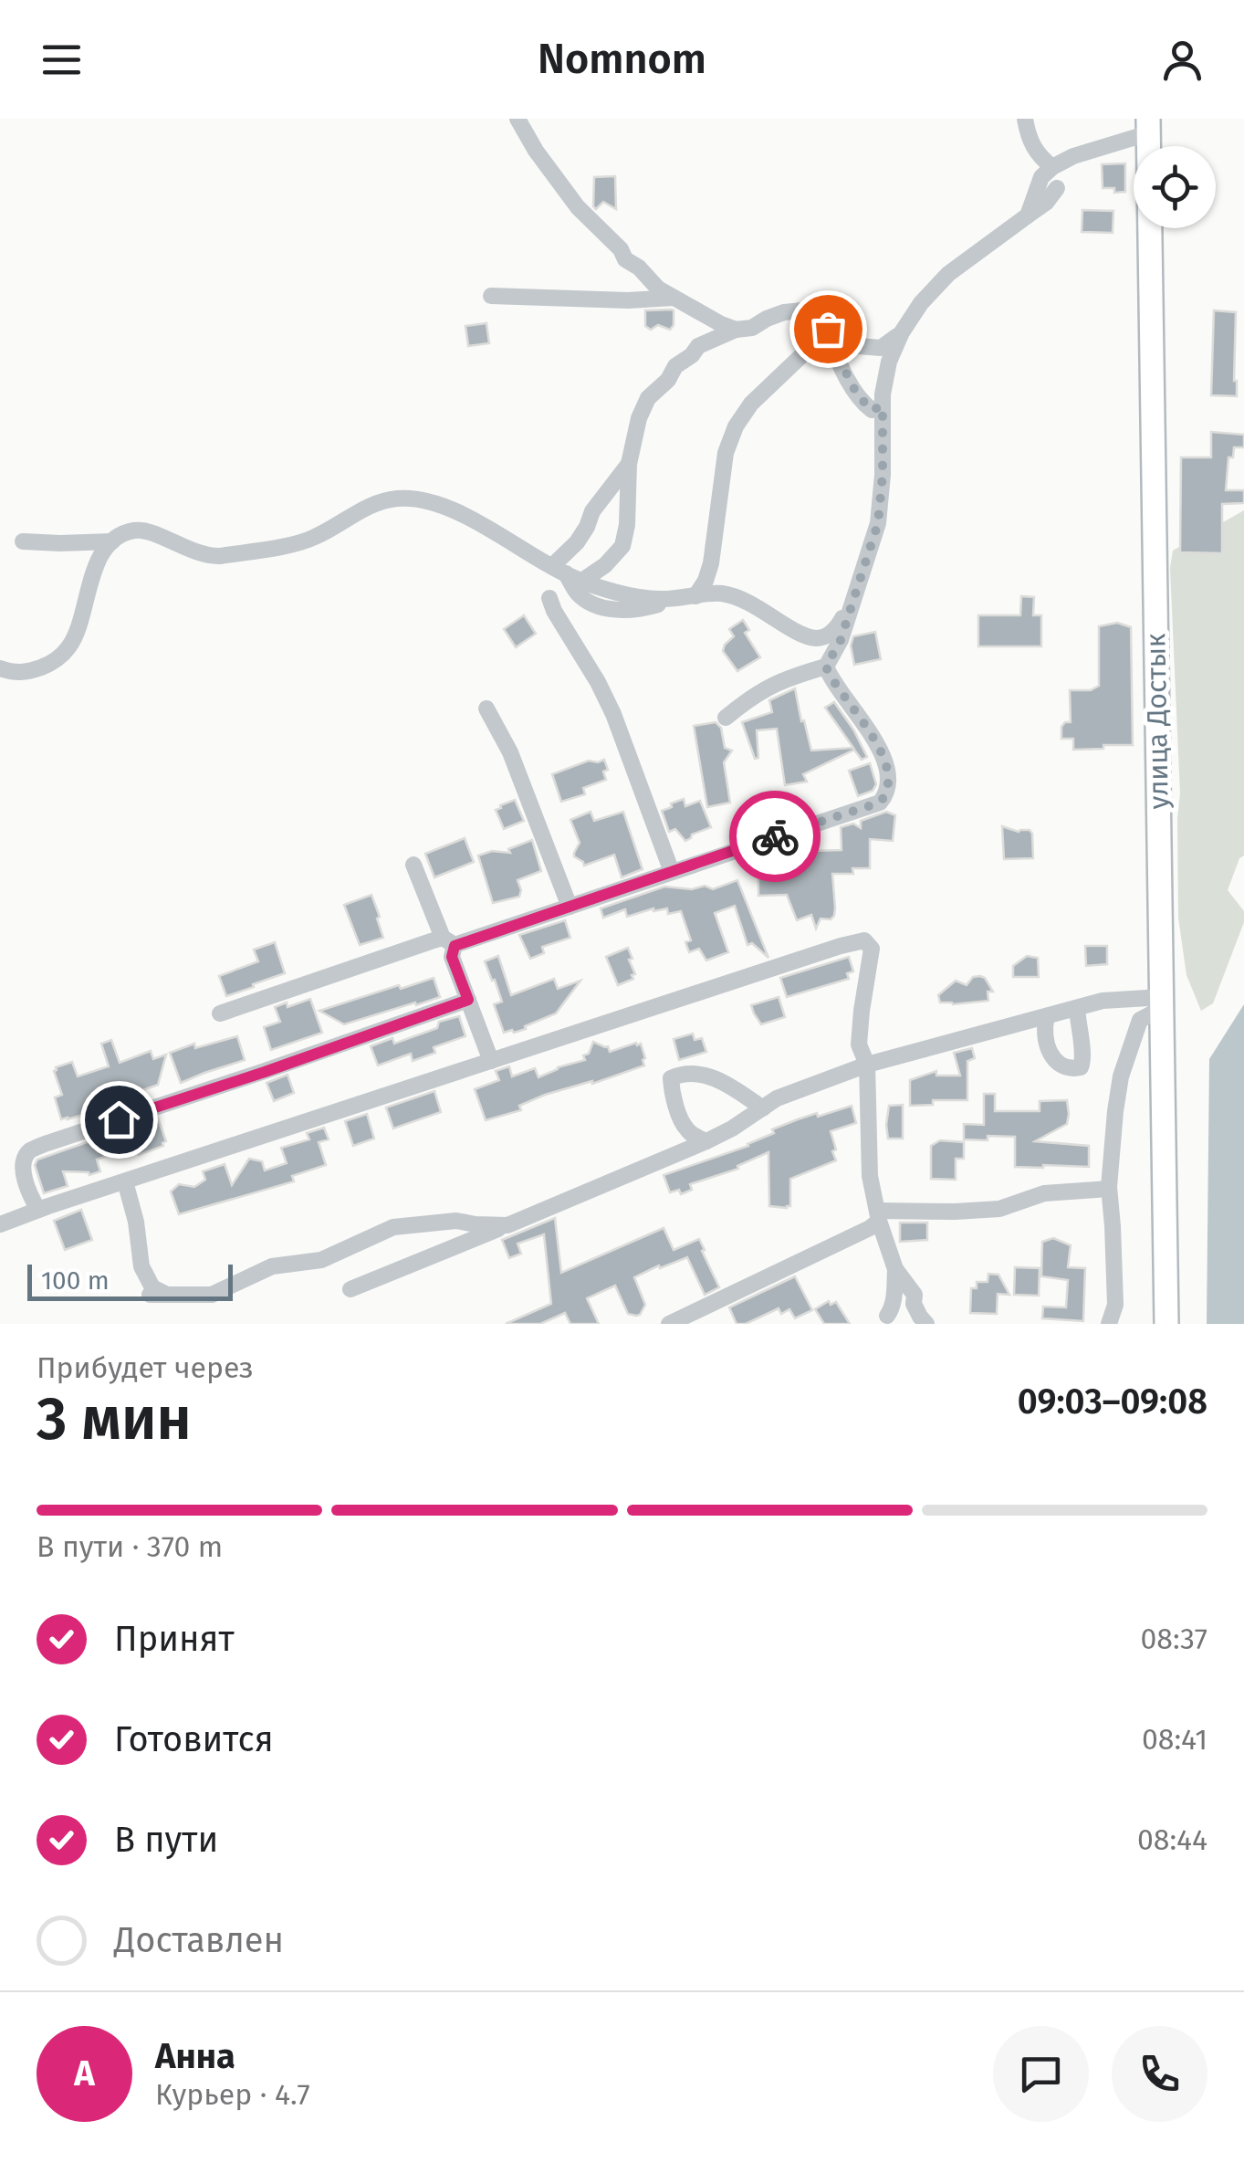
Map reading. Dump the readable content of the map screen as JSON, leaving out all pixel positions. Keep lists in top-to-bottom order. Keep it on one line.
{"streets":{"main road":["улица Достык"]},"scale_bar":"100 m","page":{"header":"Nomnom","scale":"100 m","heading":["3 мин","Прибудет через","09:03–09:08"],"panel":["Анна","Курьер · 4.7"],"bar":"В пути · 370 m","list":[["Принят","08:37"],["Готовится","08:41"],["В пути","08:44"],"Доставлен"],"round":"А"}}
